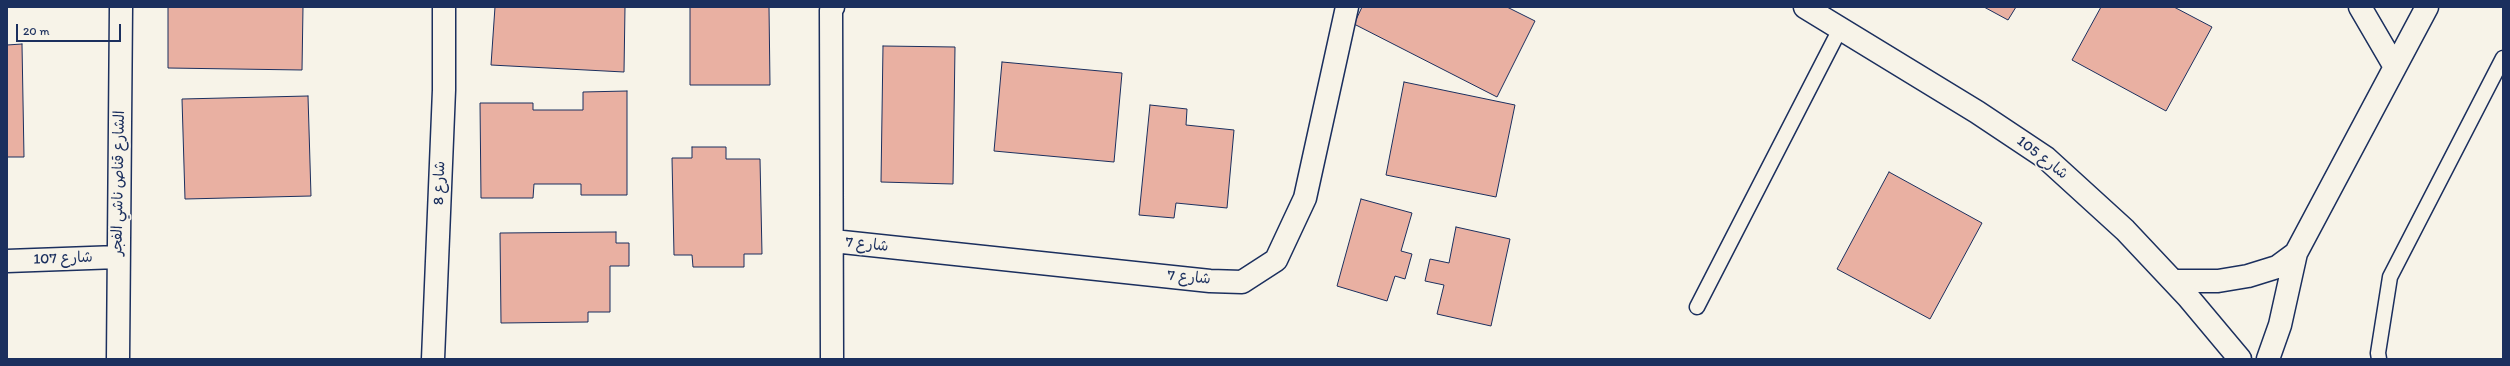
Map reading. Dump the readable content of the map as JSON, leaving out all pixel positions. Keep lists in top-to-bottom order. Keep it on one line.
{"streets":{"street":["شارع 105","الشارع قناص ناشي الفجر","شارع 8","شارع 7","شارع 107"]},"crossings":[["الشارع قناص ناشي الفجر","شارع 107"]],"scale_bar":"20 m"}
